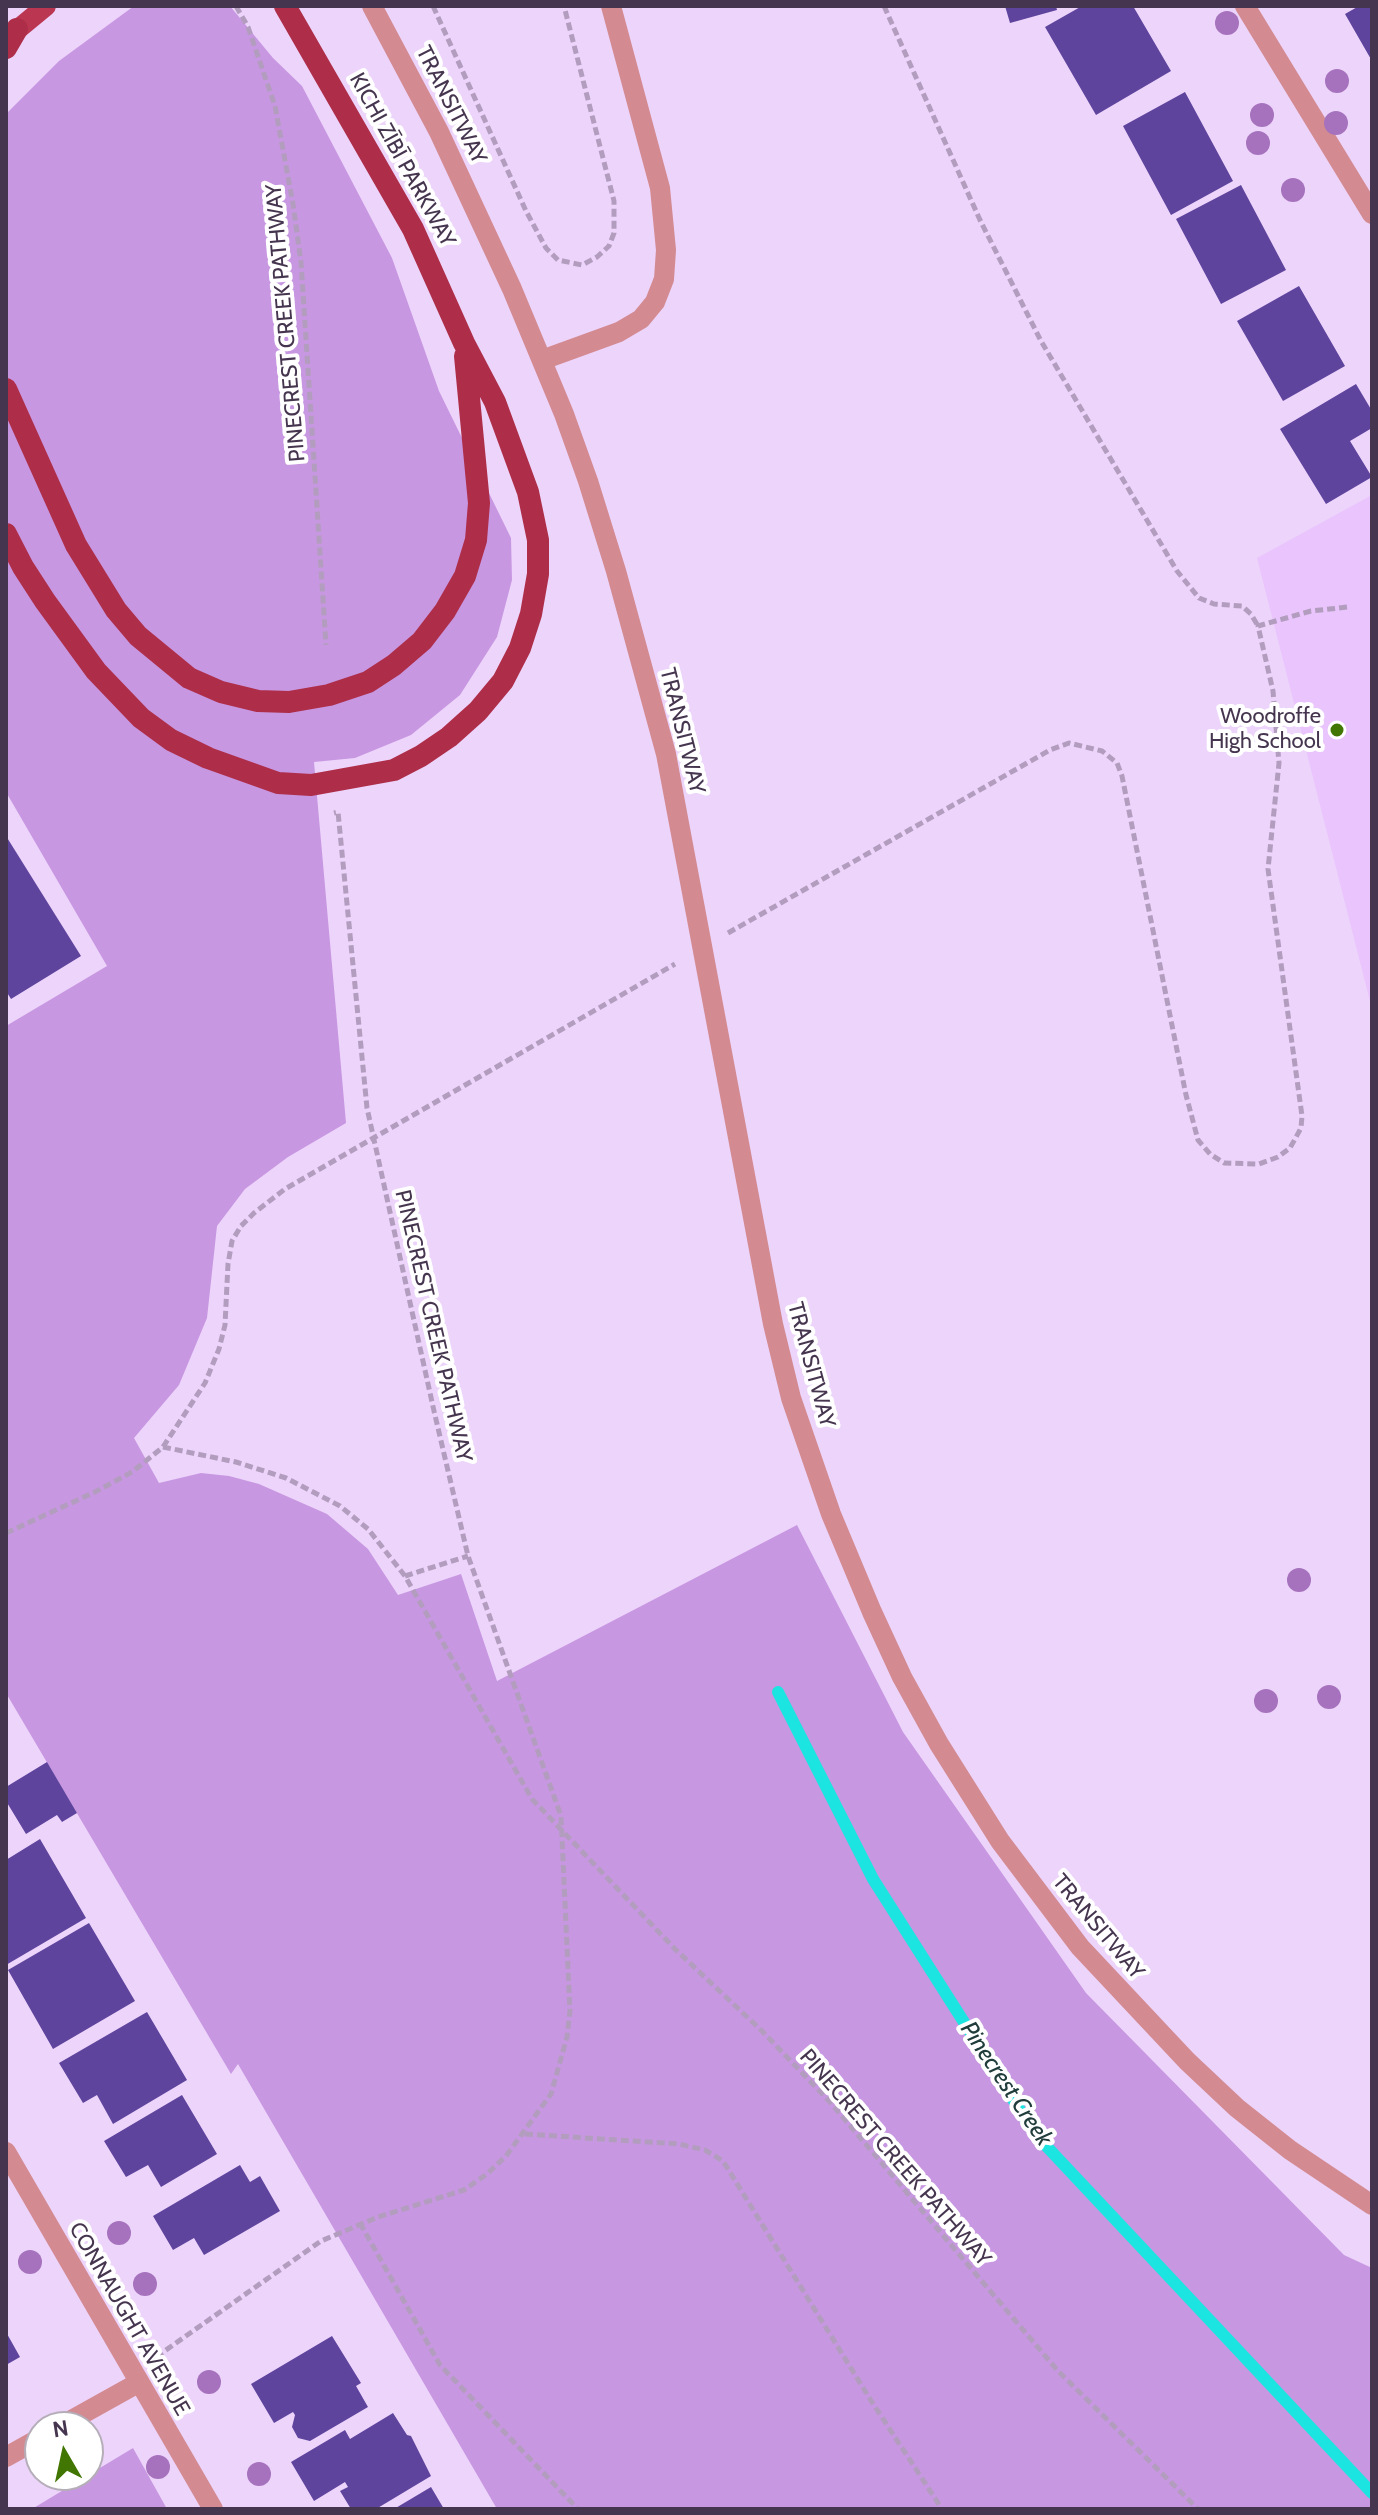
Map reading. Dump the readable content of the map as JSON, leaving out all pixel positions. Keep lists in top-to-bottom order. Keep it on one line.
{"streets":{"highway":["KICHI ZĪBĪ PARKWAY"],"street":["TRANSITWAY","CONNAUGHT AVENUE"],"path":["PINECREST CREEK PATHWAY"]},"crossings":[["PINECREST CREEK PATHWAY","CONNAUGHT AVENUE"]],"water":["Pinecrest Creek"],"places":["Woodroffe High School"],"north":"top"}
